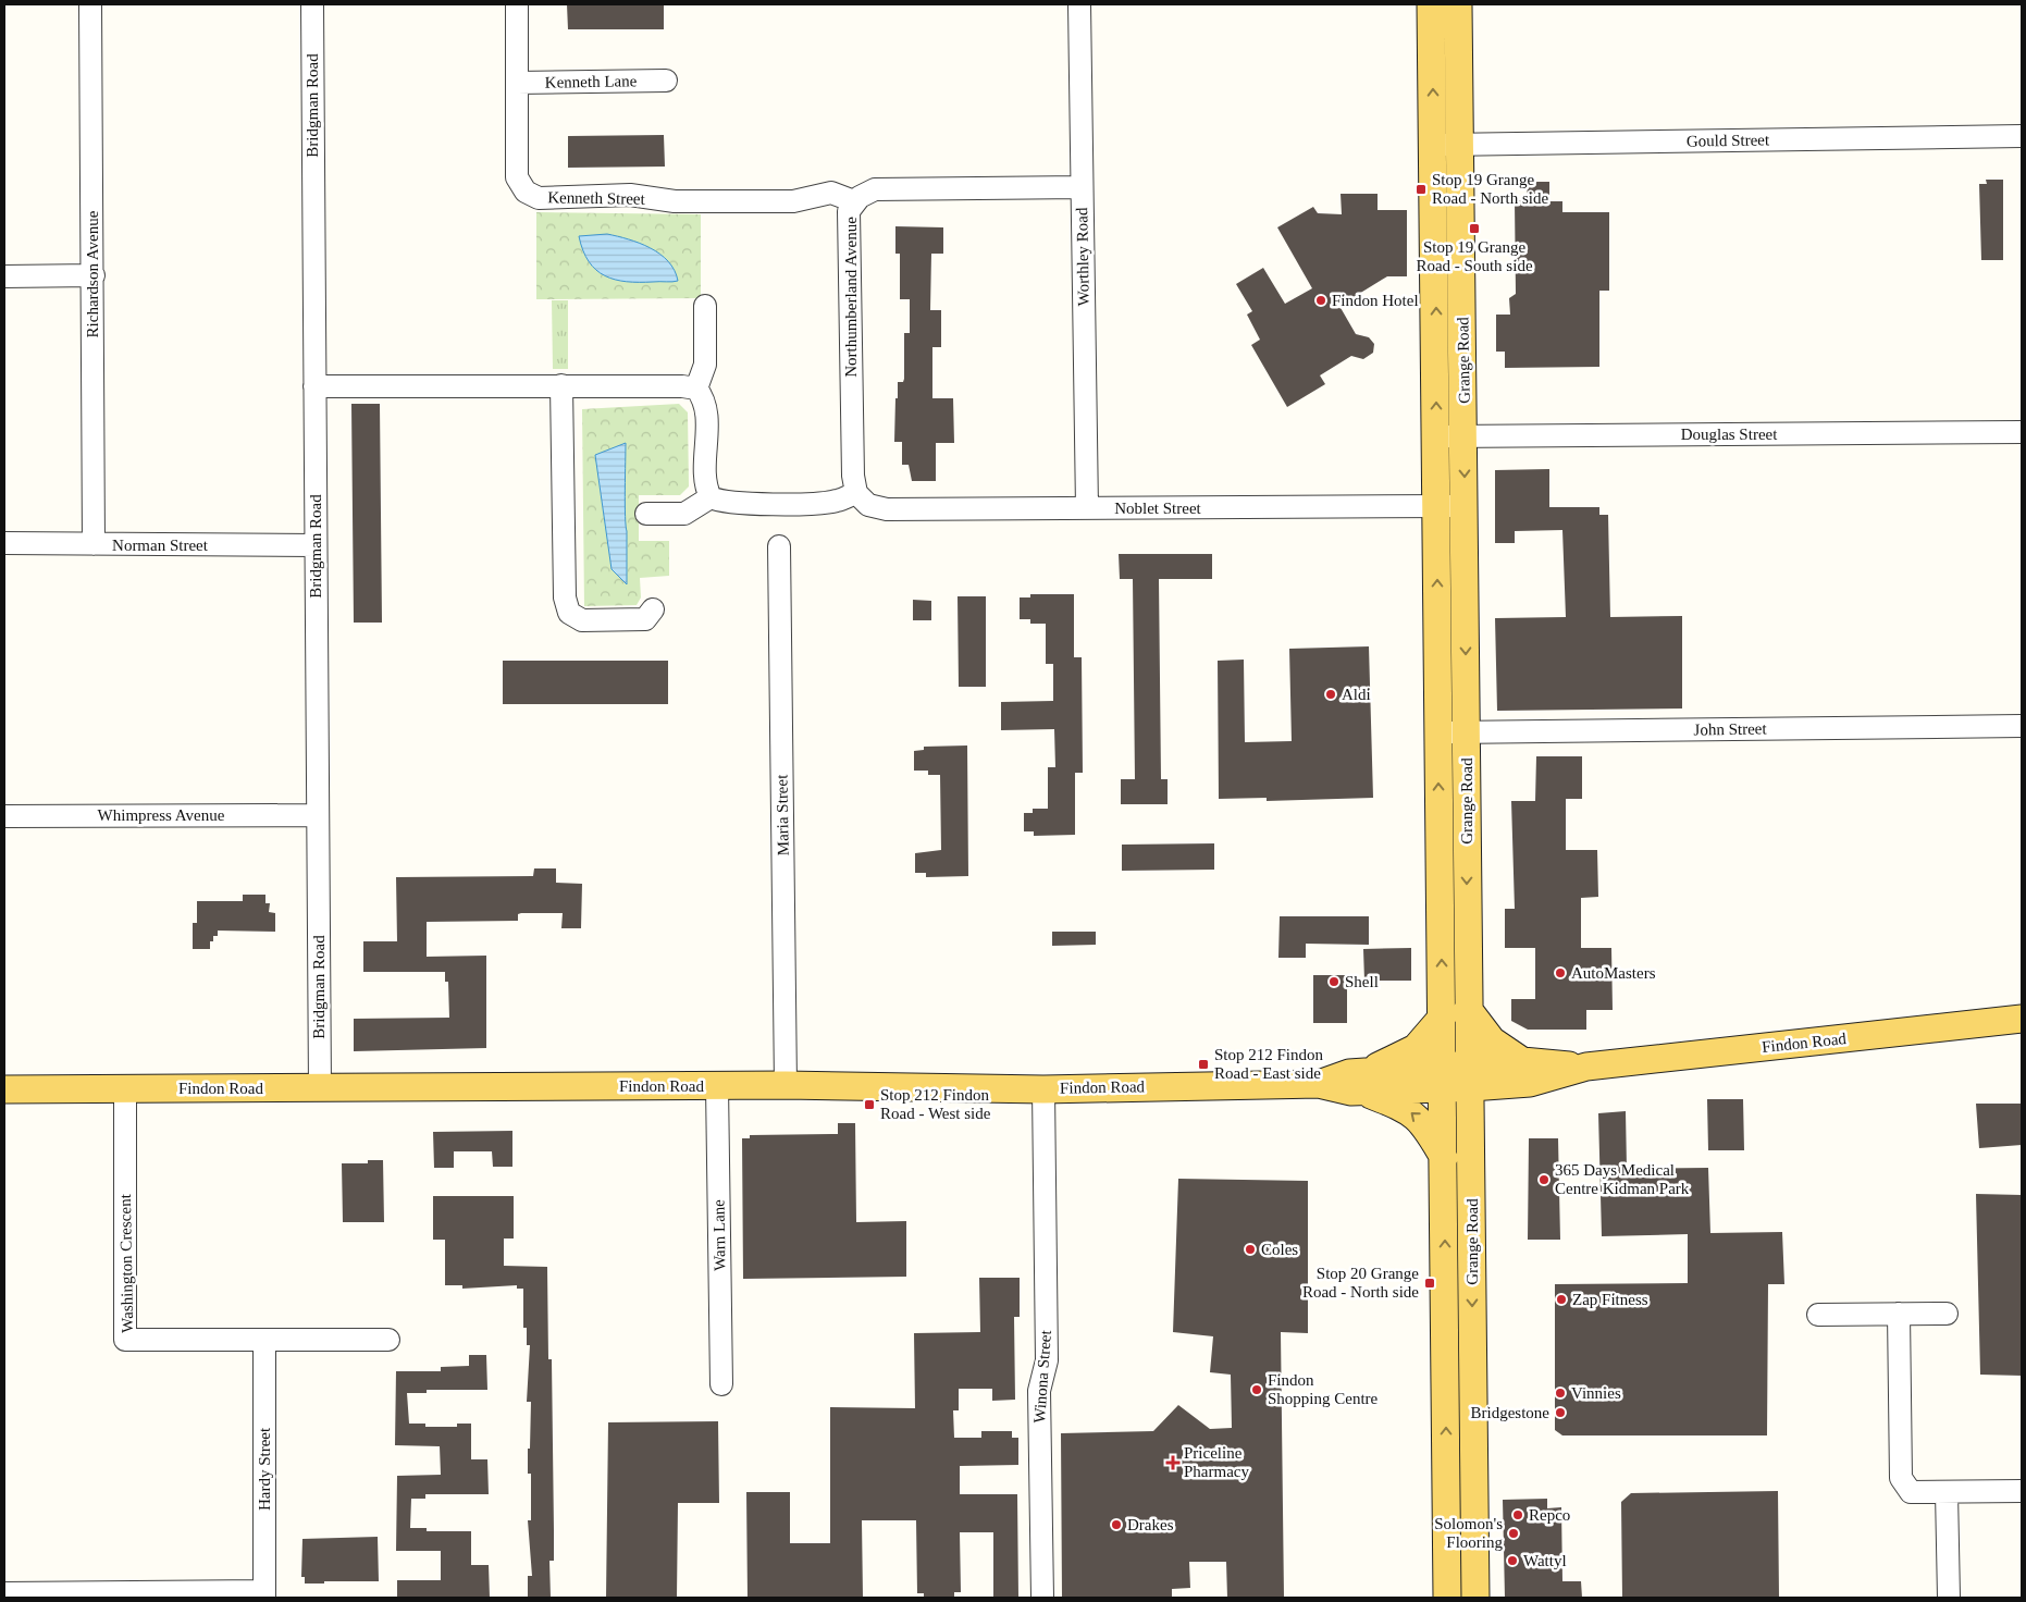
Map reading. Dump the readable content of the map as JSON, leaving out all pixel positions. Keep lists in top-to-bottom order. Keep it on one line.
{"streets":{"main road":["Grange Road","Findon Road"],"street":["Kenneth Lane","Bridgman Road","Gould Street","Kenneth Street","Worthley Road","Richardson Avenue","Northumberland Avenue","Douglas Street","Noblet Street","Norman Street","John Street","Whimpress Avenue","Maria Street","Warn Lane","Washington Crescent","Winona Street","Hardy Street"]},"crossings":[["Kenneth Lane","Kenneth Street"],["Bridgman Road","Norman Street"],["Bridgman Road","Whimpress Avenue"],["Bridgman Road","Findon Road"],["Gould Street","Grange Road"],["Kenneth Street","Northumberland Avenue"],["Worthley Road","Northumberland Avenue"],["Worthley Road","Noblet Street"],["Richardson Avenue","Norman Street"],["Northumberland Avenue","Noblet Street"],["Grange Road","Douglas Street"],["Grange Road","Noblet Street"],["Grange Road","John Street"],["Grange Road","Findon Road"],["Maria Street","Findon Road"],["Findon Road","Warn Lane"],["Findon Road","Washington Crescent"],["Findon Road","Winona Street"],["Washington Crescent","Hardy Street"]],"places":{"transit":["Stop 19 Grange Road - North side","Stop 19 Grange Road - South side","Stop 212 Findon Road - East side","Stop 212 Findon Road - West side","Stop 20 Grange Road - North side"],"other":["Findon Hotel","Aldi","AutoMasters","Shell","365 Days Medical Centre Kidman Park","Coles","Zap Fitness","Findon Shopping Centre","Vinnies","Bridgestone","Repco","Drakes","Solomon's Flooring","Wattyl"],"health":["Priceline Pharmacy"]}}
